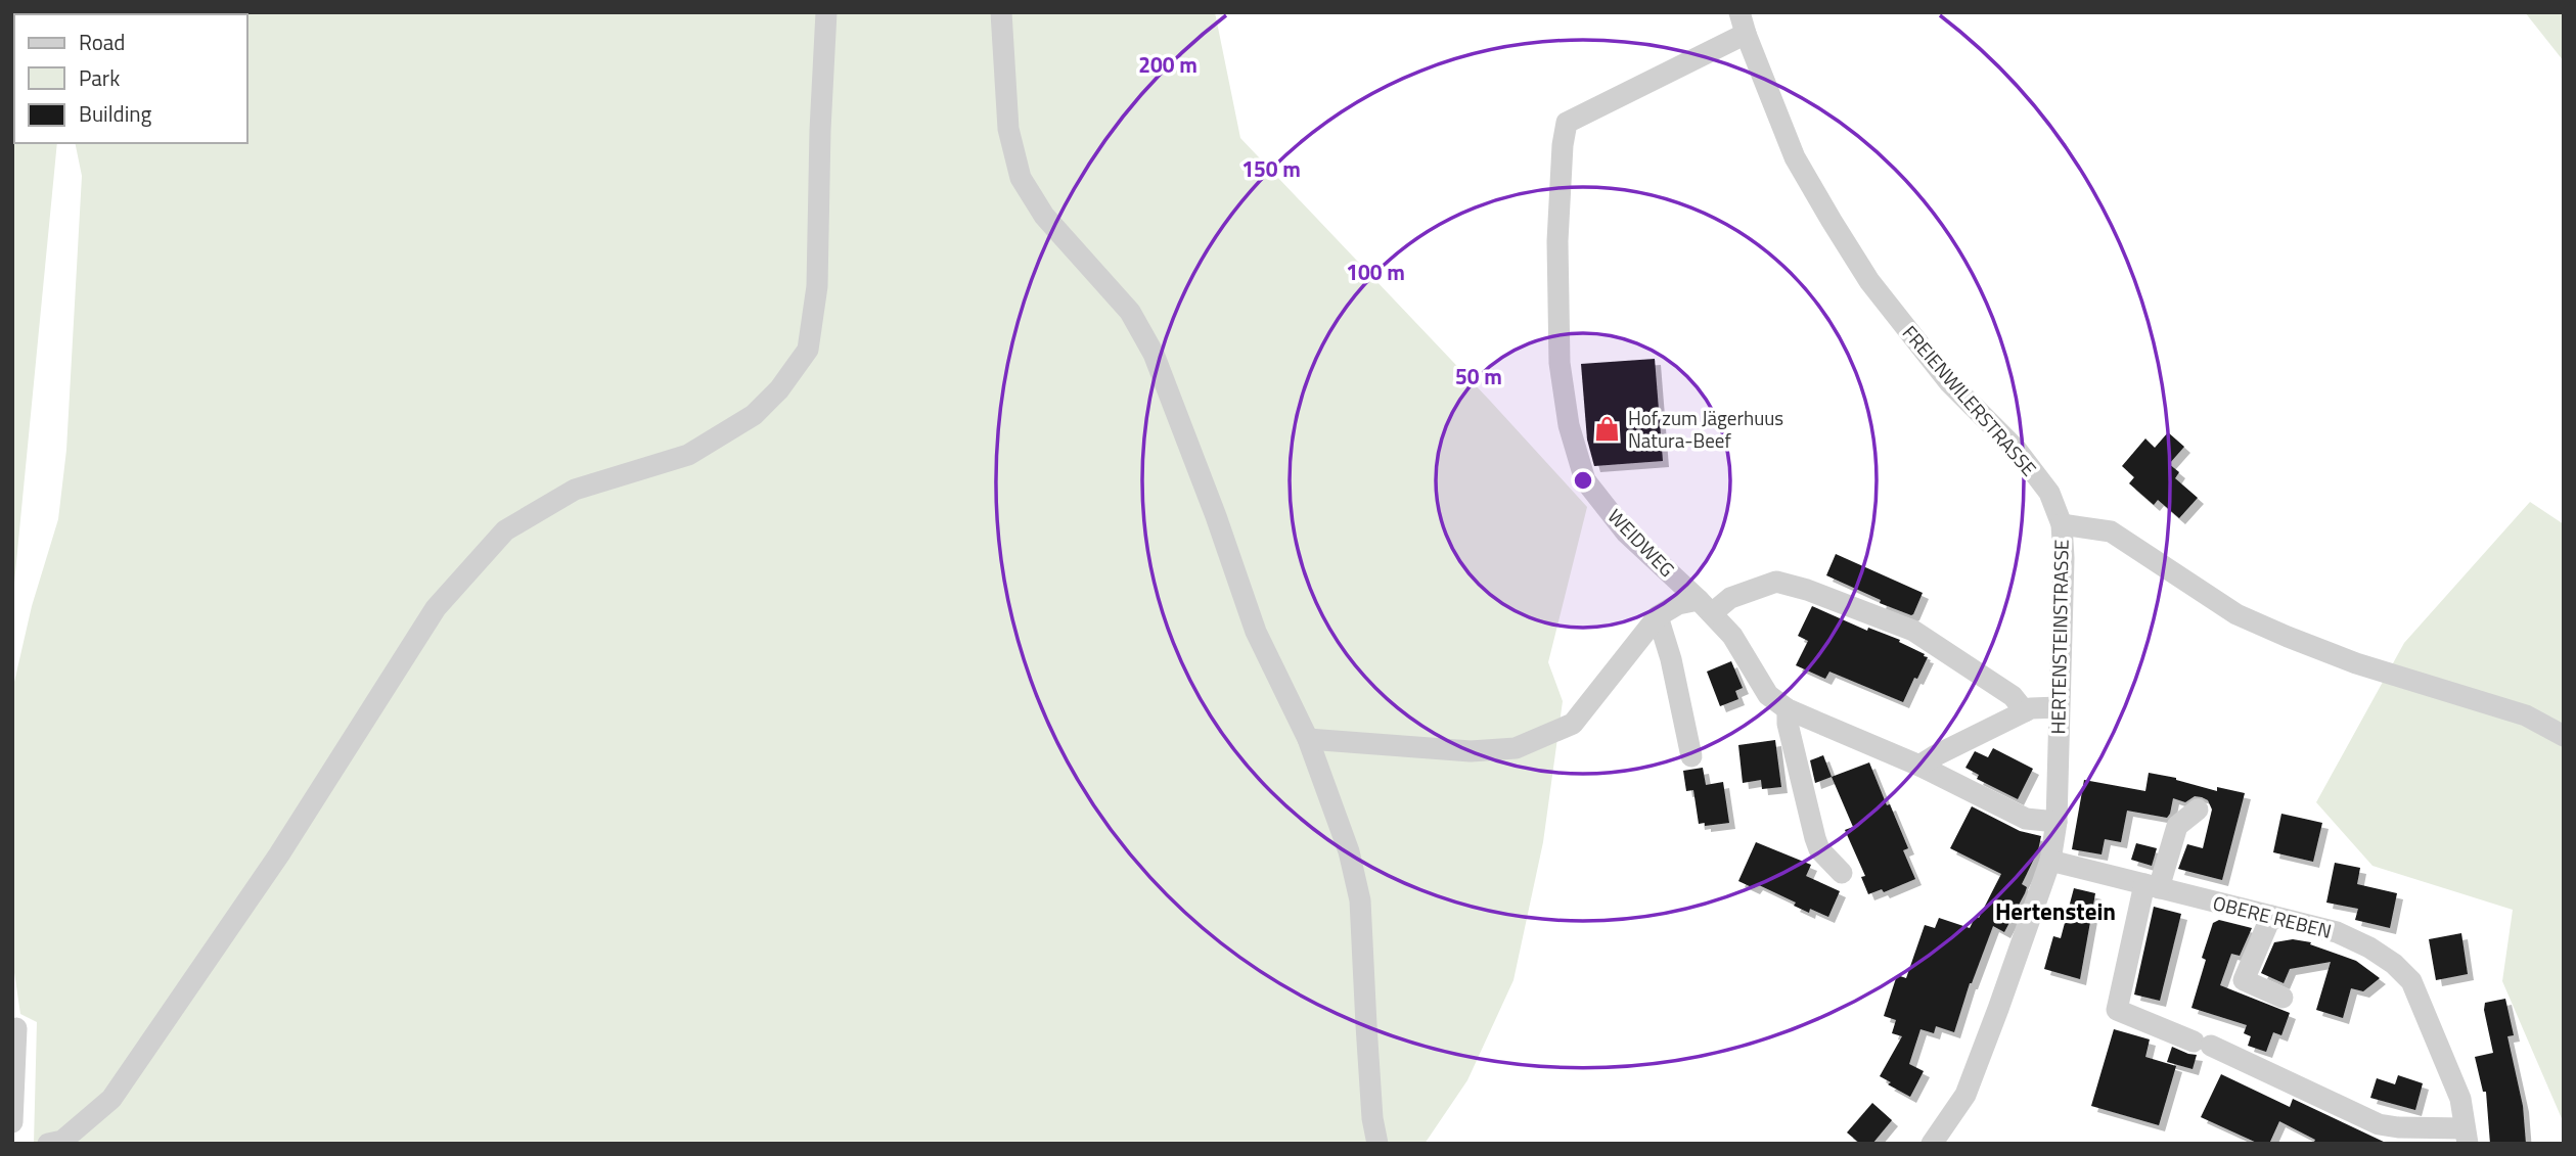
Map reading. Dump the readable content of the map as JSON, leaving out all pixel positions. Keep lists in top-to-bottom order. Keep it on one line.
{"streets":{"street":["FREIENWILERSTRASSE","WEIDWEG","HERTENSTEINSTRASSE","OBERE REBEN"]},"crossings":[["FREIENWILERSTRASSE","WEIDWEG"],["FREIENWILERSTRASSE","HERTENSTEINSTRASSE"],["WEIDWEG","HERTENSTEINSTRASSE"],["HERTENSTEINSTRASSE","OBERE REBEN"]],"districts":["Hertenstein"],"places":{"shop":["Hof zum Jägerhuus Natura-Beef"]},"legend":["Road","Park","Building"],"rings":["200 m","150 m","100 m","50 m"]}
